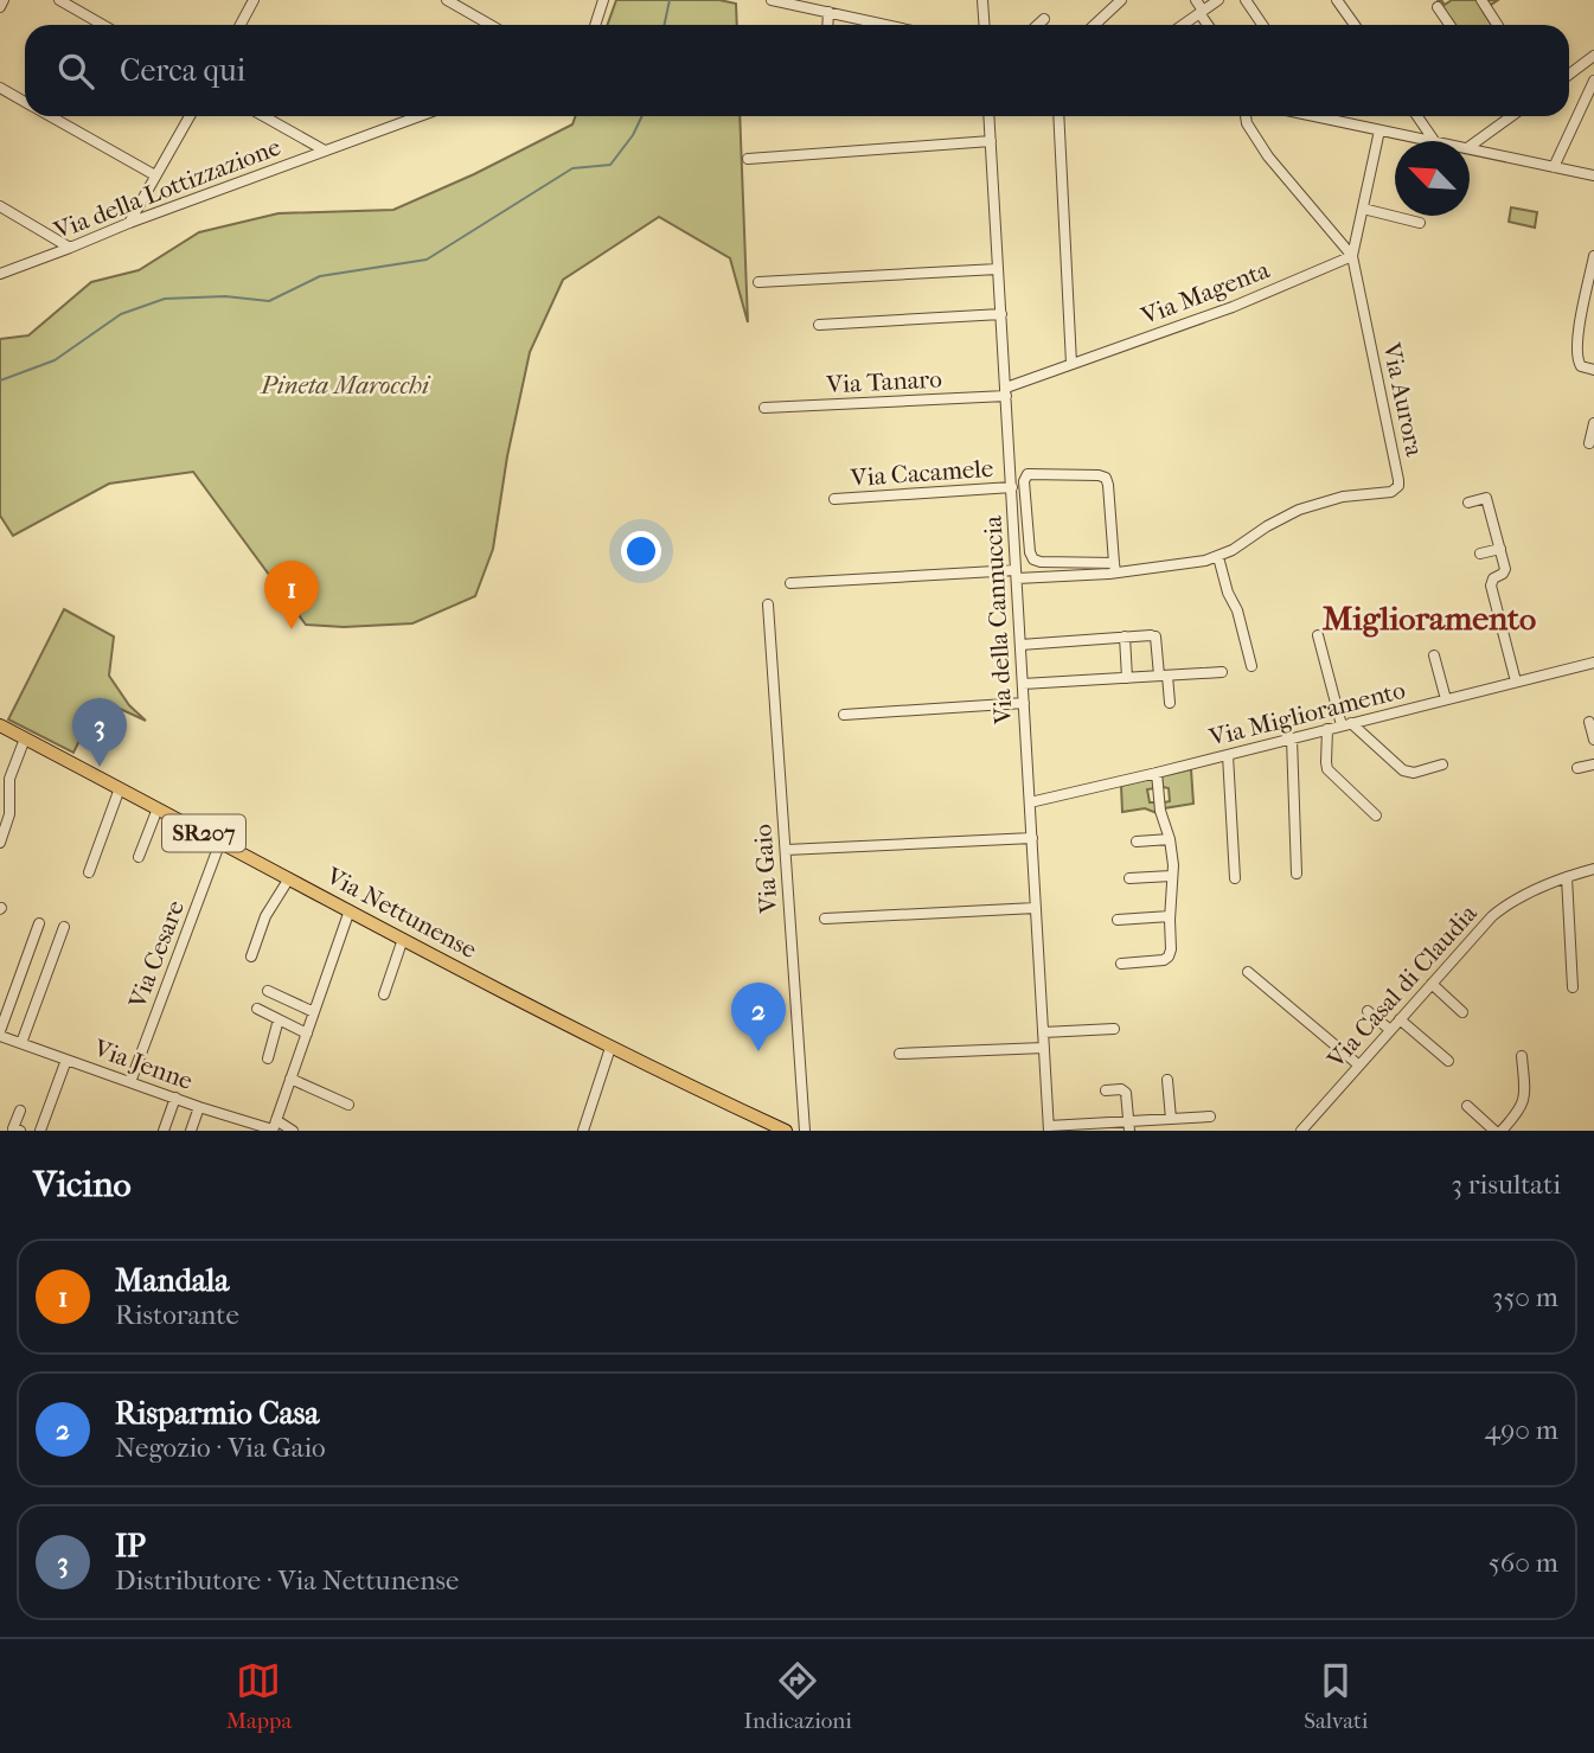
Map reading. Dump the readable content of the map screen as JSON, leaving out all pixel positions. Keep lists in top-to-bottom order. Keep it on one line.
{"streets":{"main road":["SR207","Via Nettunense"],"street":["Via della Lottizzazione","Via Magenta","Via Tanaro","Via Aurora","Via Cacamele","Via della Cannuccia","Via Miglioramento","Via Gaio","Via Cesare","Via Casal di Claudia","Via Jenne"]},"crossings":[["Via Magenta","Via Tanaro"],["Via Magenta","Via Aurora"],["Via Magenta","Via della Cannuccia"],["Via Tanaro","Via della Cannuccia"],["Via Aurora","Via della Cannuccia"],["Via Cacamele","Via della Cannuccia"],["Via della Cannuccia","Via Miglioramento"],["Via Nettunense","Via Cesare"],["Via Cesare","Via Jenne"]],"districts":["Miglioramento"],"parks":["Pineta Marocchi"],"north":"top left","page":{"search":"Cerca qui","pins":["1","3","2"],"heading":["Vicino","3 risultati"],"list":[{"mark":"1","name":"Mandala","note":"Ristorante","value":"350 m"},{"mark":"2","name":"Risparmio Casa","note":"Negozio · Via Gaio","value":"490 m"},{"mark":"3","name":"IP","note":"Distributore · Via Nettunense","value":"560 m"}],"nav":["Mappa","Indicazioni","Salvati"]}}
